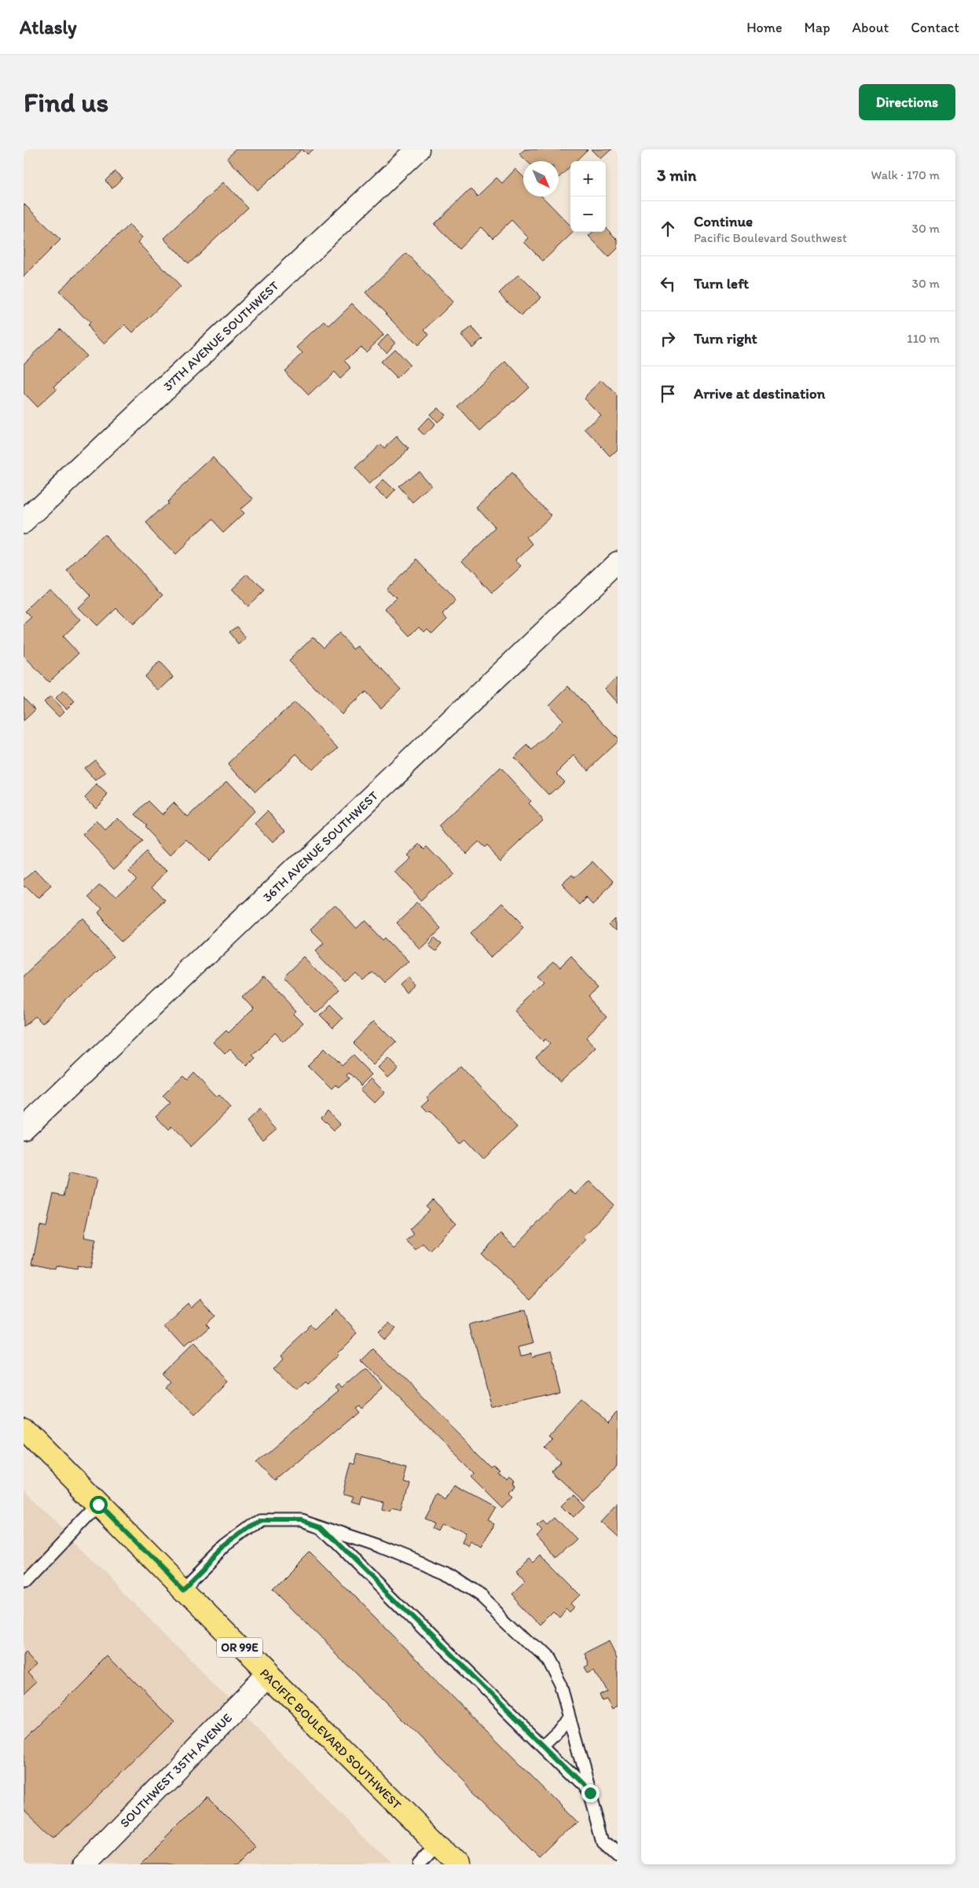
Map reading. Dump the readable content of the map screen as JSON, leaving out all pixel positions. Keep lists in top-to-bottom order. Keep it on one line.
{"streets":{"main road":["OR 99E","PACIFIC BOULEVARD SOUTHWEST"],"street":["37TH AVENUE SOUTHWEST","36TH AVENUE SOUTHWEST","SOUTHWEST 35TH AVENUE"]},"crossings":[["PACIFIC BOULEVARD SOUTHWEST","SOUTHWEST 35TH AVENUE"]],"north":"bottom right","page":{"header":"Atlasly","nav":["Home","Map","About","Contact"],"buttons":"Directions","title":"Find us","heading":["3 min","Walk · 170 m"],"map_buttons":["+","−"],"list":[["Continue","Pacific Boulevard Southwest","30 m"],["Turn left","30 m"],["Turn right","110 m"],"Arrive at destination"]}}
